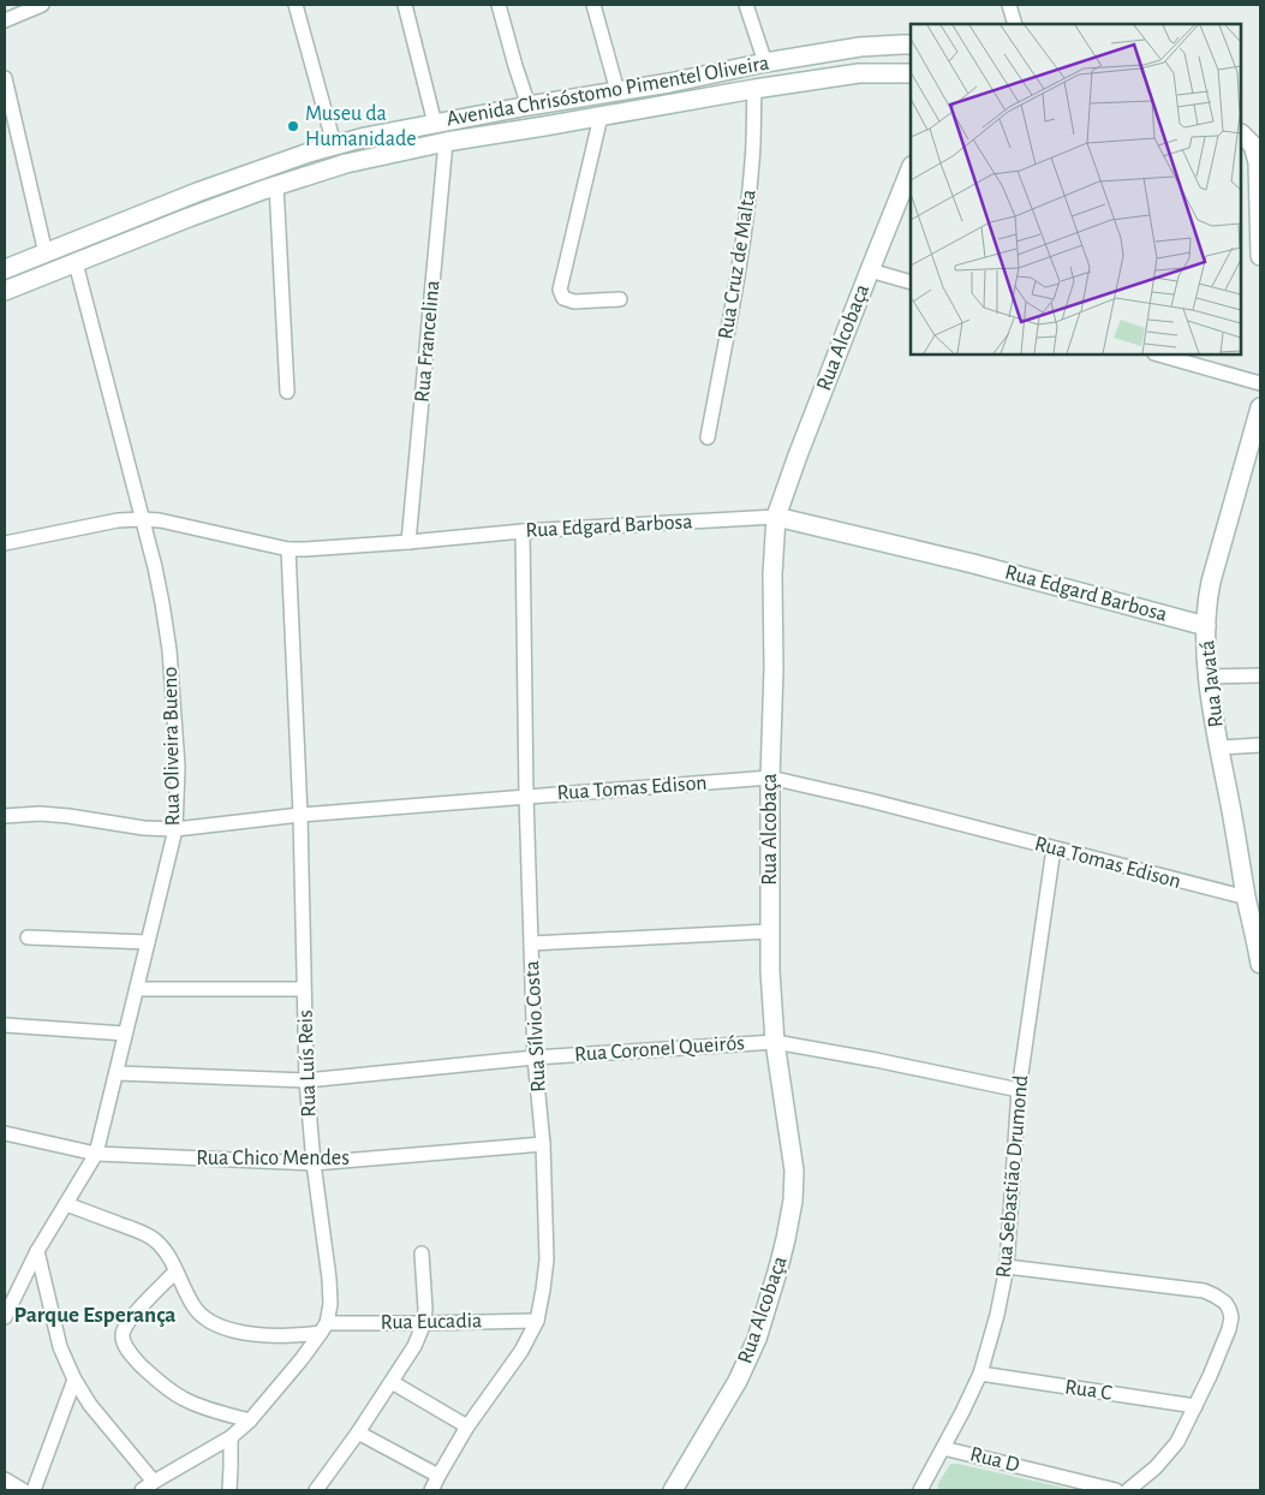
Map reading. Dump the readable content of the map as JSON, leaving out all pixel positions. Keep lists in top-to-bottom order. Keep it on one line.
{"streets":{"main road":["Avenida Chrisóstomo Pimentel Oliveira","Rua Alcobaça","Rua Edgard Barbosa","Rua Javatá"],"street":["Rua Cruz de Malta","Rua Francelina","Rua Oliveira Bueno","Rua Tomas Edison","Rua Sílvio Costa","Rua Coronel Queirós","Rua Luís Reis","Rua Chico Mendes","Rua Sebastião Drumond","Rua Eucadia","Rua C","Rua D"]},"crossings":[["Avenida Chrisóstomo Pimentel Oliveira","Rua Cruz de Malta"],["Avenida Chrisóstomo Pimentel Oliveira","Rua Francelina"],["Avenida Chrisóstomo Pimentel Oliveira","Rua Oliveira Bueno"],["Rua Alcobaça","Rua Edgard Barbosa"],["Rua Alcobaça","Rua Tomas Edison"],["Rua Alcobaça","Rua Coronel Queirós"],["Rua Francelina","Rua Edgard Barbosa"],["Rua Edgard Barbosa","Rua Javatá"],["Rua Edgard Barbosa","Rua Oliveira Bueno"],["Rua Edgard Barbosa","Rua Sílvio Costa"],["Rua Edgard Barbosa","Rua Luís Reis"],["Rua Javatá","Rua Tomas Edison"],["Rua Oliveira Bueno","Rua Tomas Edison"],["Rua Oliveira Bueno","Rua Coronel Queirós"],["Rua Oliveira Bueno","Rua Chico Mendes"],["Rua Oliveira Bueno","Rua Eucadia"],["Rua Tomas Edison","Rua Sílvio Costa"],["Rua Tomas Edison","Rua Luís Reis"],["Rua Tomas Edison","Rua Sebastião Drumond"],["Rua Sílvio Costa","Rua Coronel Queirós"],["Rua Sílvio Costa","Rua Chico Mendes"],["Rua Sílvio Costa","Rua Eucadia"],["Rua Coronel Queirós","Rua Luís Reis"],["Rua Coronel Queirós","Rua Sebastião Drumond"],["Rua Luís Reis","Rua Chico Mendes"],["Rua Luís Reis","Rua Eucadia"],["Rua Sebastião Drumond","Rua C"],["Rua Sebastião Drumond","Rua D"]],"districts":["Parque Esperança"],"places":["Museu da Humanidade"]}
